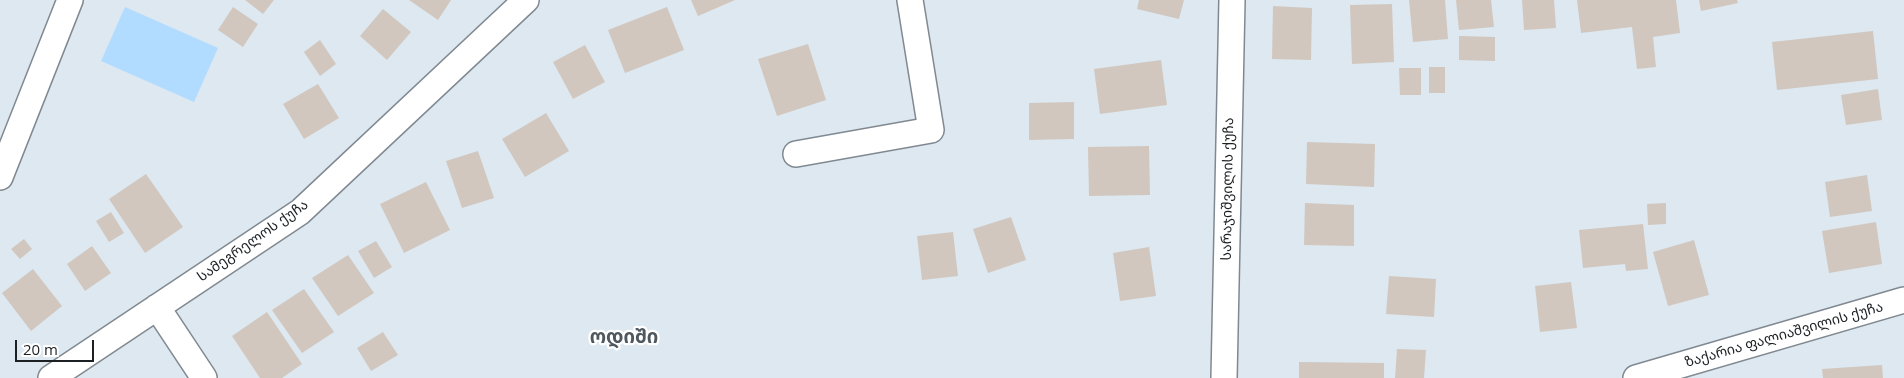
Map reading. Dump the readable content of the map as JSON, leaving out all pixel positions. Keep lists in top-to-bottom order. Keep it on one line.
{"streets":{"street":["სარაჯიშვილის ქუჩა","სამეგრელოს ქუჩა","ზაქარია ფალიაშვილის ქუჩა"]},"districts":["ოდიში"],"scale_bar":"20 m"}
